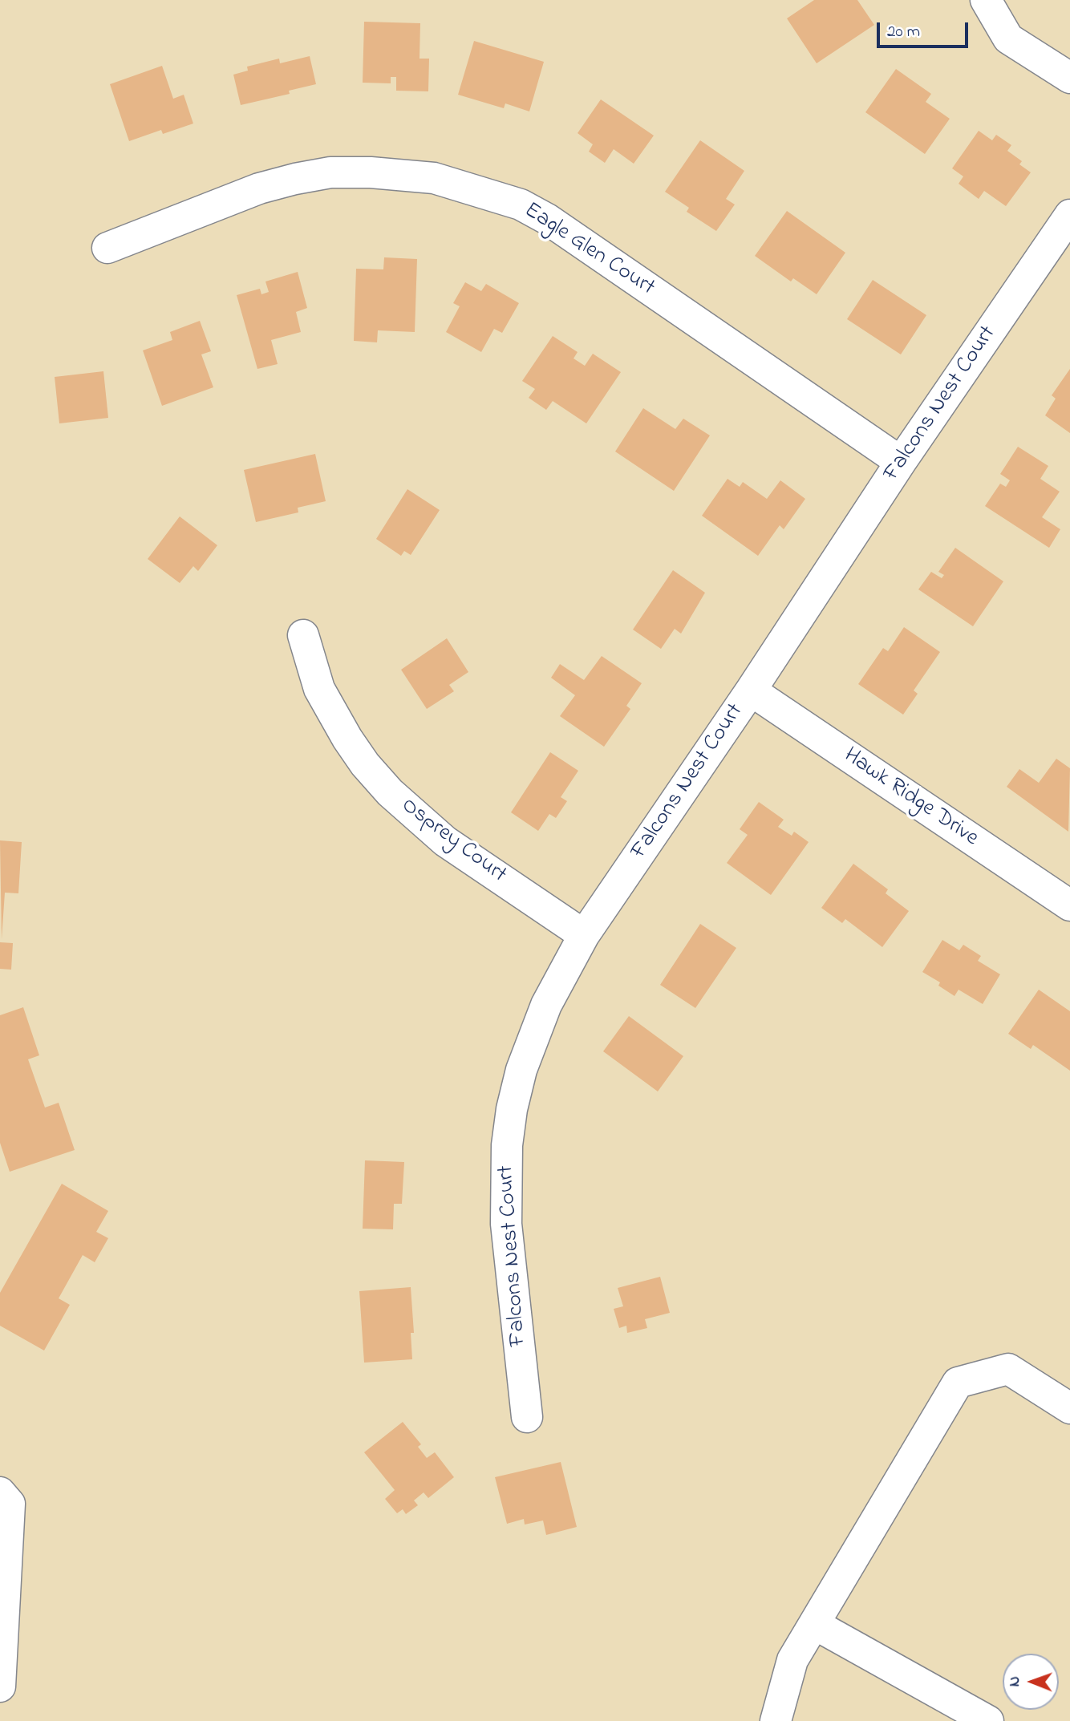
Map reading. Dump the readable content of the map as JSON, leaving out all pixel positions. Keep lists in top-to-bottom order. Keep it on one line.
{"streets":{"street":["Eagle Glen Court","Falcons Nest Court","Hawk Ridge Drive","Osprey Court"]},"crossings":[["Eagle Glen Court","Falcons Nest Court"],["Falcons Nest Court","Hawk Ridge Drive"],["Falcons Nest Court","Osprey Court"]],"scale_bar":"20 m","north":"left"}
